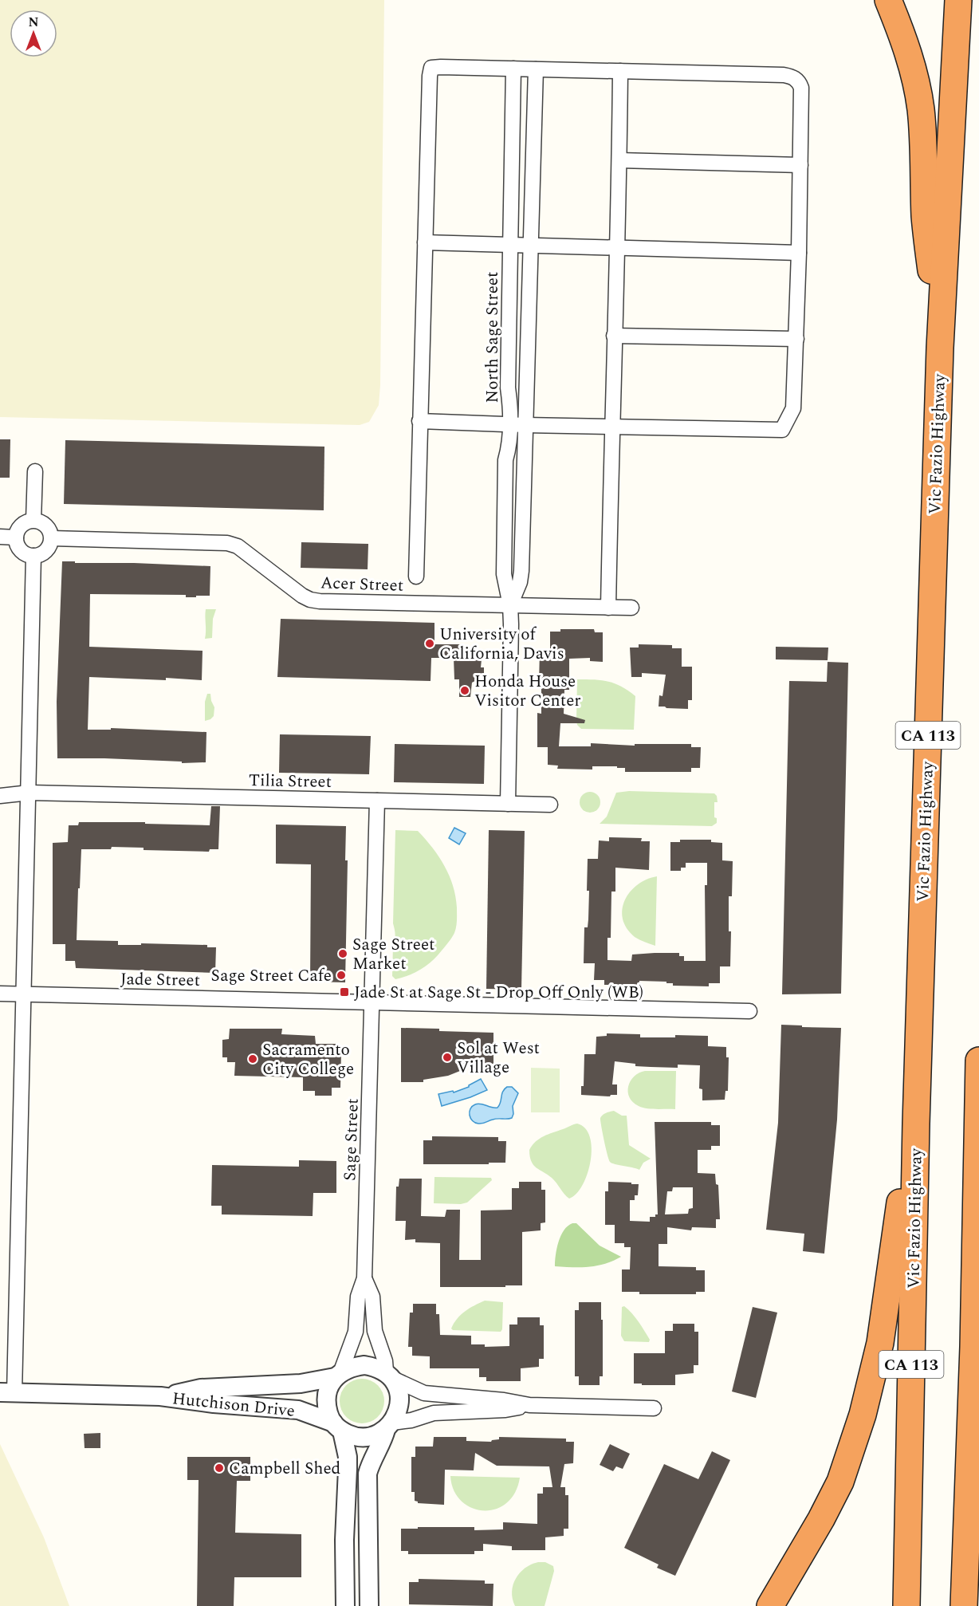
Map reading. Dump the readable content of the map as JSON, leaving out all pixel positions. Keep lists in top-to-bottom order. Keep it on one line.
{"streets":{"highway":["Vic Fazio Highway","CA 113"],"street":["North Sage Street","Acer Street","Tilia Street","Jade Street","Sage Street","Hutchison Drive"]},"crossings":[["North Sage Street","Acer Street"],["North Sage Street","Tilia Street"],["Tilia Street","Sage Street"],["Jade Street","Sage Street"],["Sage Street","Hutchison Drive"]],"places":{"other":["University of California, Davis","Honda House Visitor Center","Sage Street Market","Sage Street Cafe","Sol at West Village","Sacramento City College","Campbell Shed"],"transit":["Jade St at Sage St - Drop Off Only (WB)"]},"north":"top"}
